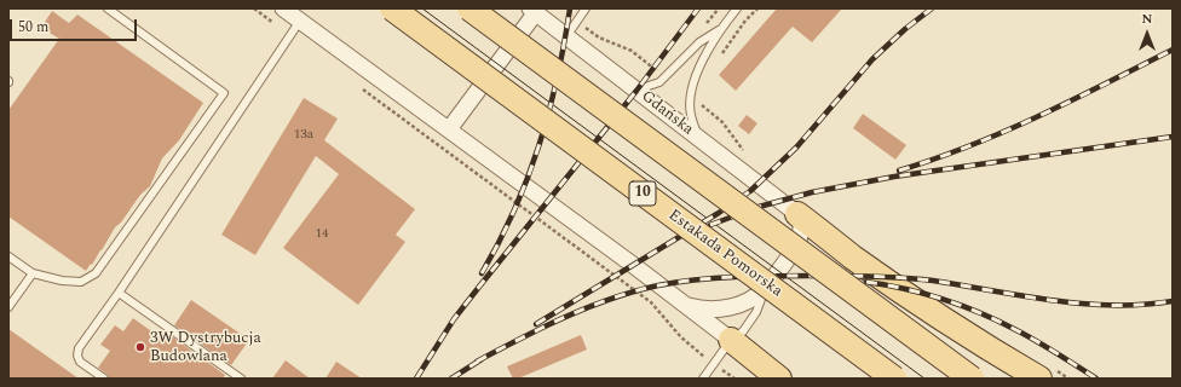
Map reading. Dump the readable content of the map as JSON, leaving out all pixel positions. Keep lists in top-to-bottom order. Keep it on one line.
{"streets":{"main road":["10","Estakada Pomorska"],"street":["Gdańska"]},"places":["3W Dystrybucja Budowlana"],"house_numbers":["13a","14"],"scale_bar":"50 m","north":"top"}
